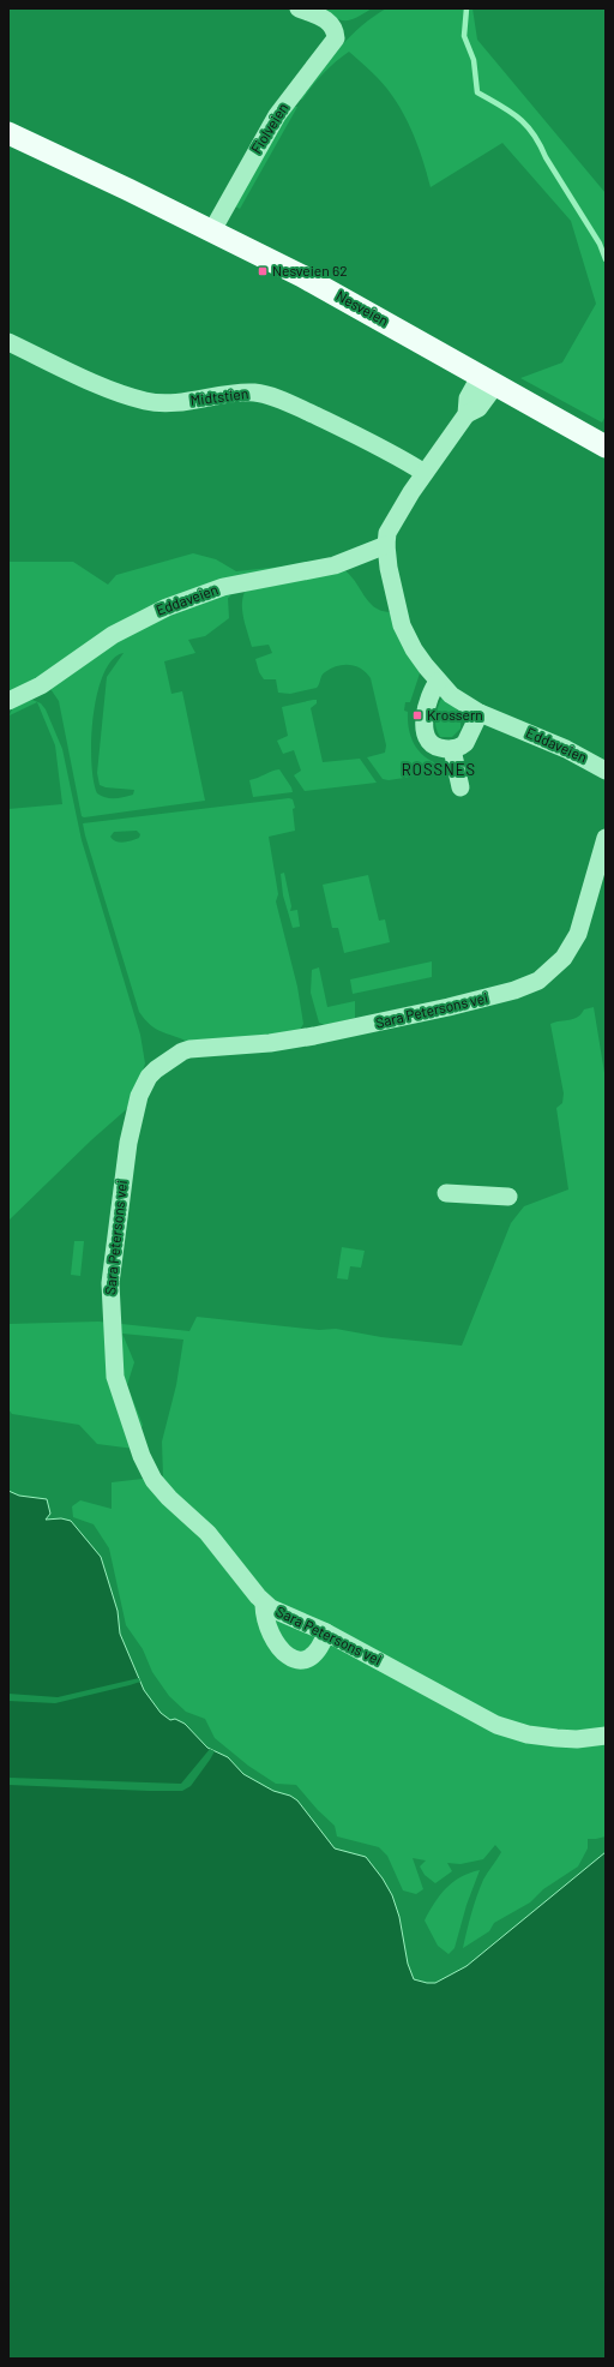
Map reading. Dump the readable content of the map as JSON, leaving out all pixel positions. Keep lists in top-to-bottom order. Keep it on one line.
{"streets":{"main road":["Nesveien"],"street":["Fiolveien","Midtstien","Eddaveien","Sara Petersons vei"]},"crossings":[["Fiolveien","Nesveien"],["Nesveien","Eddaveien"],["Midtstien","Eddaveien"]],"districts":["ROSSNES"],"places":{"transit":["Nesveien 62","Krossern"]}}
